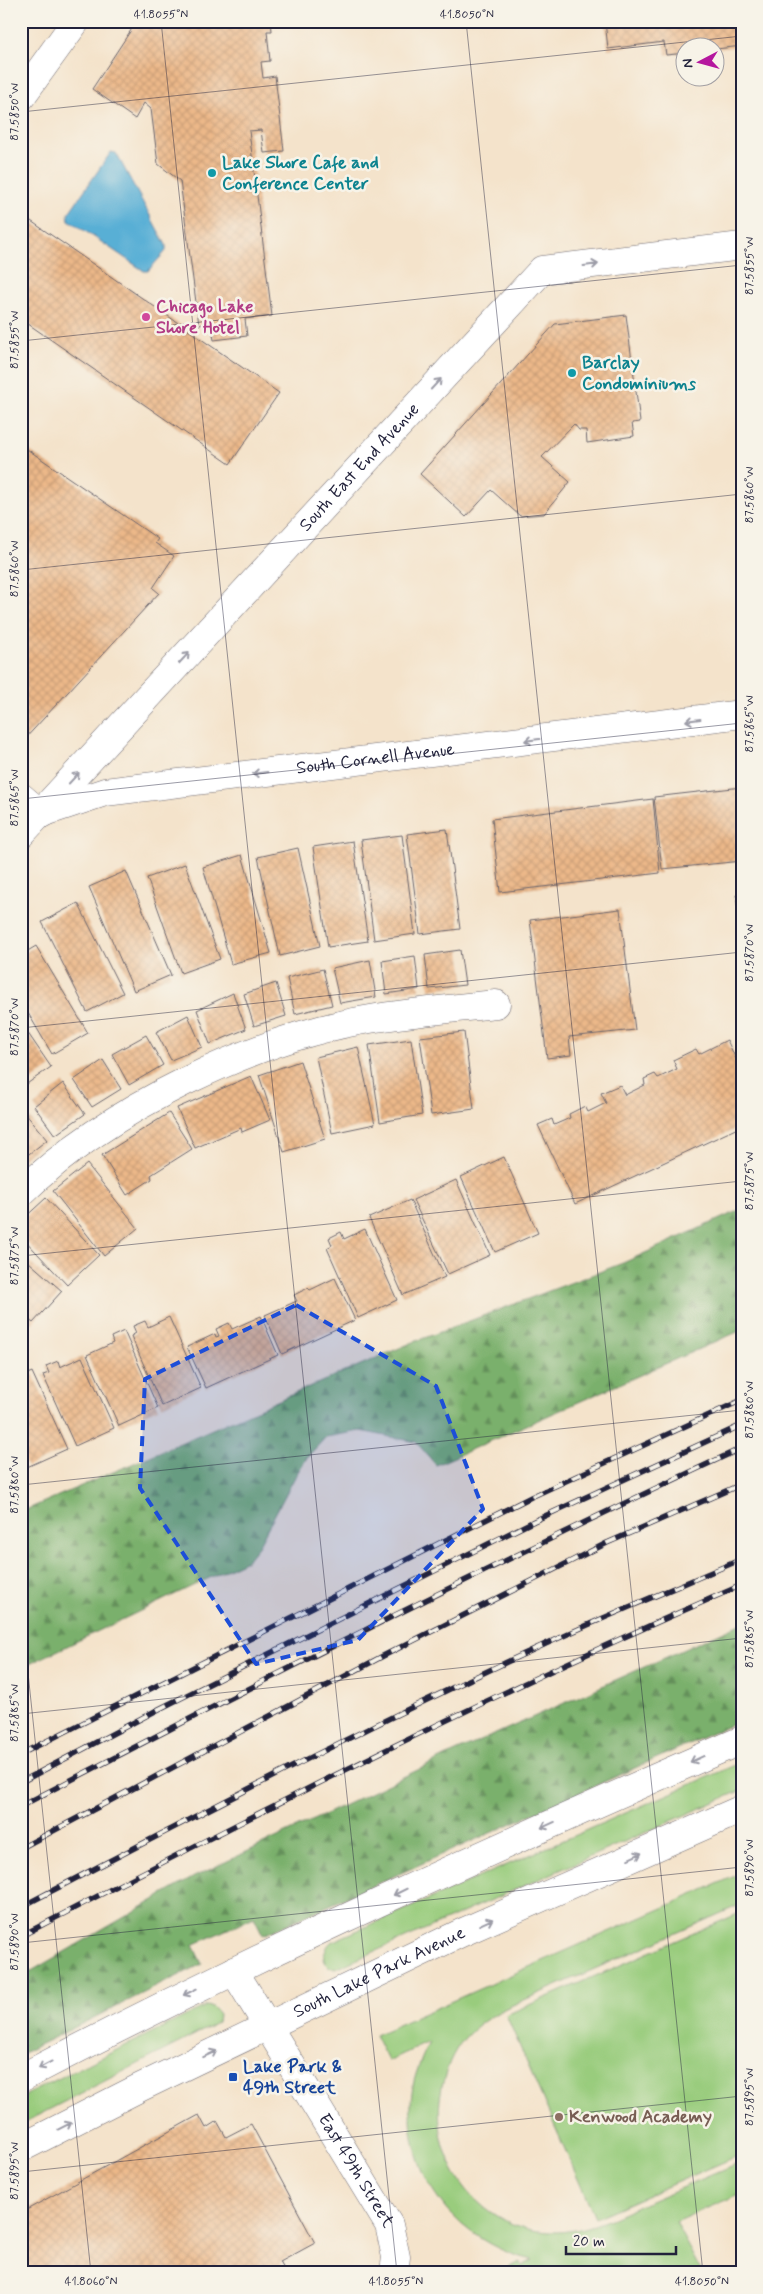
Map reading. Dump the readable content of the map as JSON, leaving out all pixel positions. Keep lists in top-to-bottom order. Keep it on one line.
{"streets":{"street":["South East End Avenue","South Cornell Avenue","South Lake Park Avenue","East 49th Street"]},"crossings":[["South East End Avenue","South Cornell Avenue"],["South Lake Park Avenue","East 49th Street"]],"one_way":["South East End Avenue","South Cornell Avenue"],"places":{"other":["Lake Shore Cafe and Conference Center","Chicago Lake Shore Hotel","Barclay Condominiums","Kenwood Academy"],"transit":["Lake Park & 49th Street"]},"scale_bar":"20 m","north":"left","coordinates":["41.8055°N","41.8050°N","87.5850°W","87.5855°W","87.5860°W","87.5865°W","87.5870°W","87.5875°W","87.5880°W","87.5885°W","87.5890°W","87.5895°W","41.8060°N"]}
